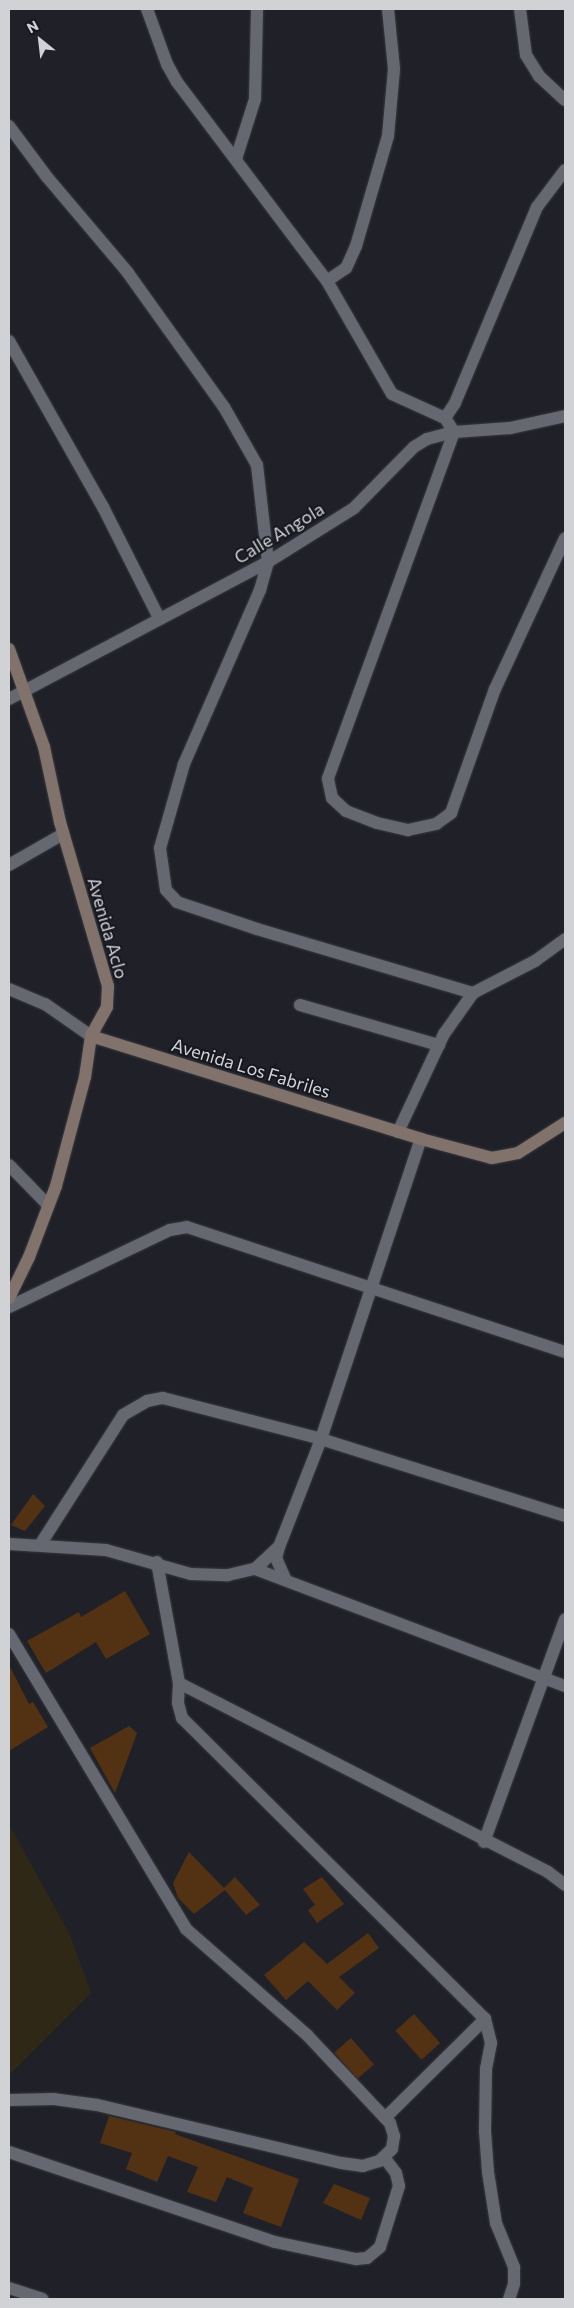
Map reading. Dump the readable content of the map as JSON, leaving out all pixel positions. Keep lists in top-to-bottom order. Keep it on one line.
{"streets":{"street":["Calle Angola","Avenida Aclo","Avenida Los Fabriles"]},"crossings":[["Calle Angola","Avenida Aclo"],["Avenida Aclo","Avenida Los Fabriles"]],"north":"top left"}
